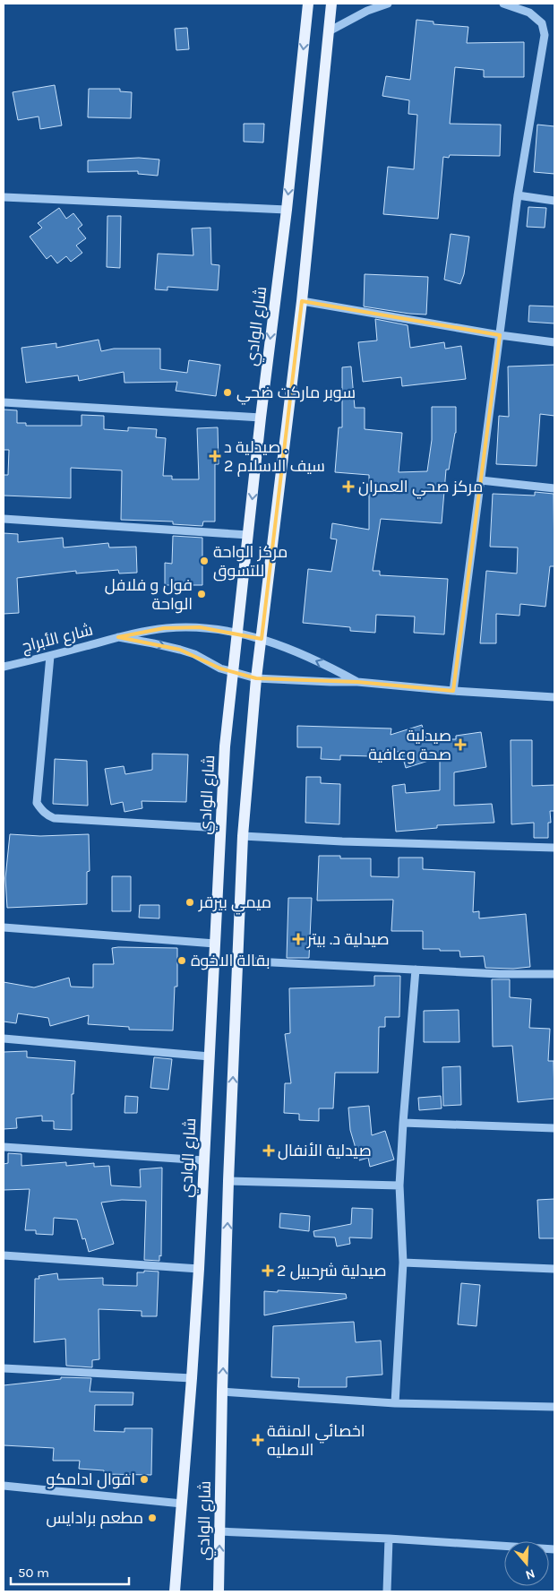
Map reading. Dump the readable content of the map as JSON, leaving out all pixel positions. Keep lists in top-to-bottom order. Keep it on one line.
{"streets":{"main road":["شارع الوادي"],"street":["شارع الأبراج"]},"crossings":[["شارع الوادي","شارع الأبراج"]],"places":{"other":["سوبر ماركت ضحي","مركز الواحة للتسوق","فول و فلافل الواحة","ميمي بيرقر","بقالة الاخوة","افوال ادامكو","مطعم برادايس"],"health":["صيدلية د . سيف الاسلام 2","مركز صحي العمران","صيدلية صحة وعافية","صيدلية د. بيتر","صيدلية الأنفال","صيدلية شرحبيل 2","اخصائي المنقة الاصليه"]},"scale_bar":"50 m","north":"bottom"}
